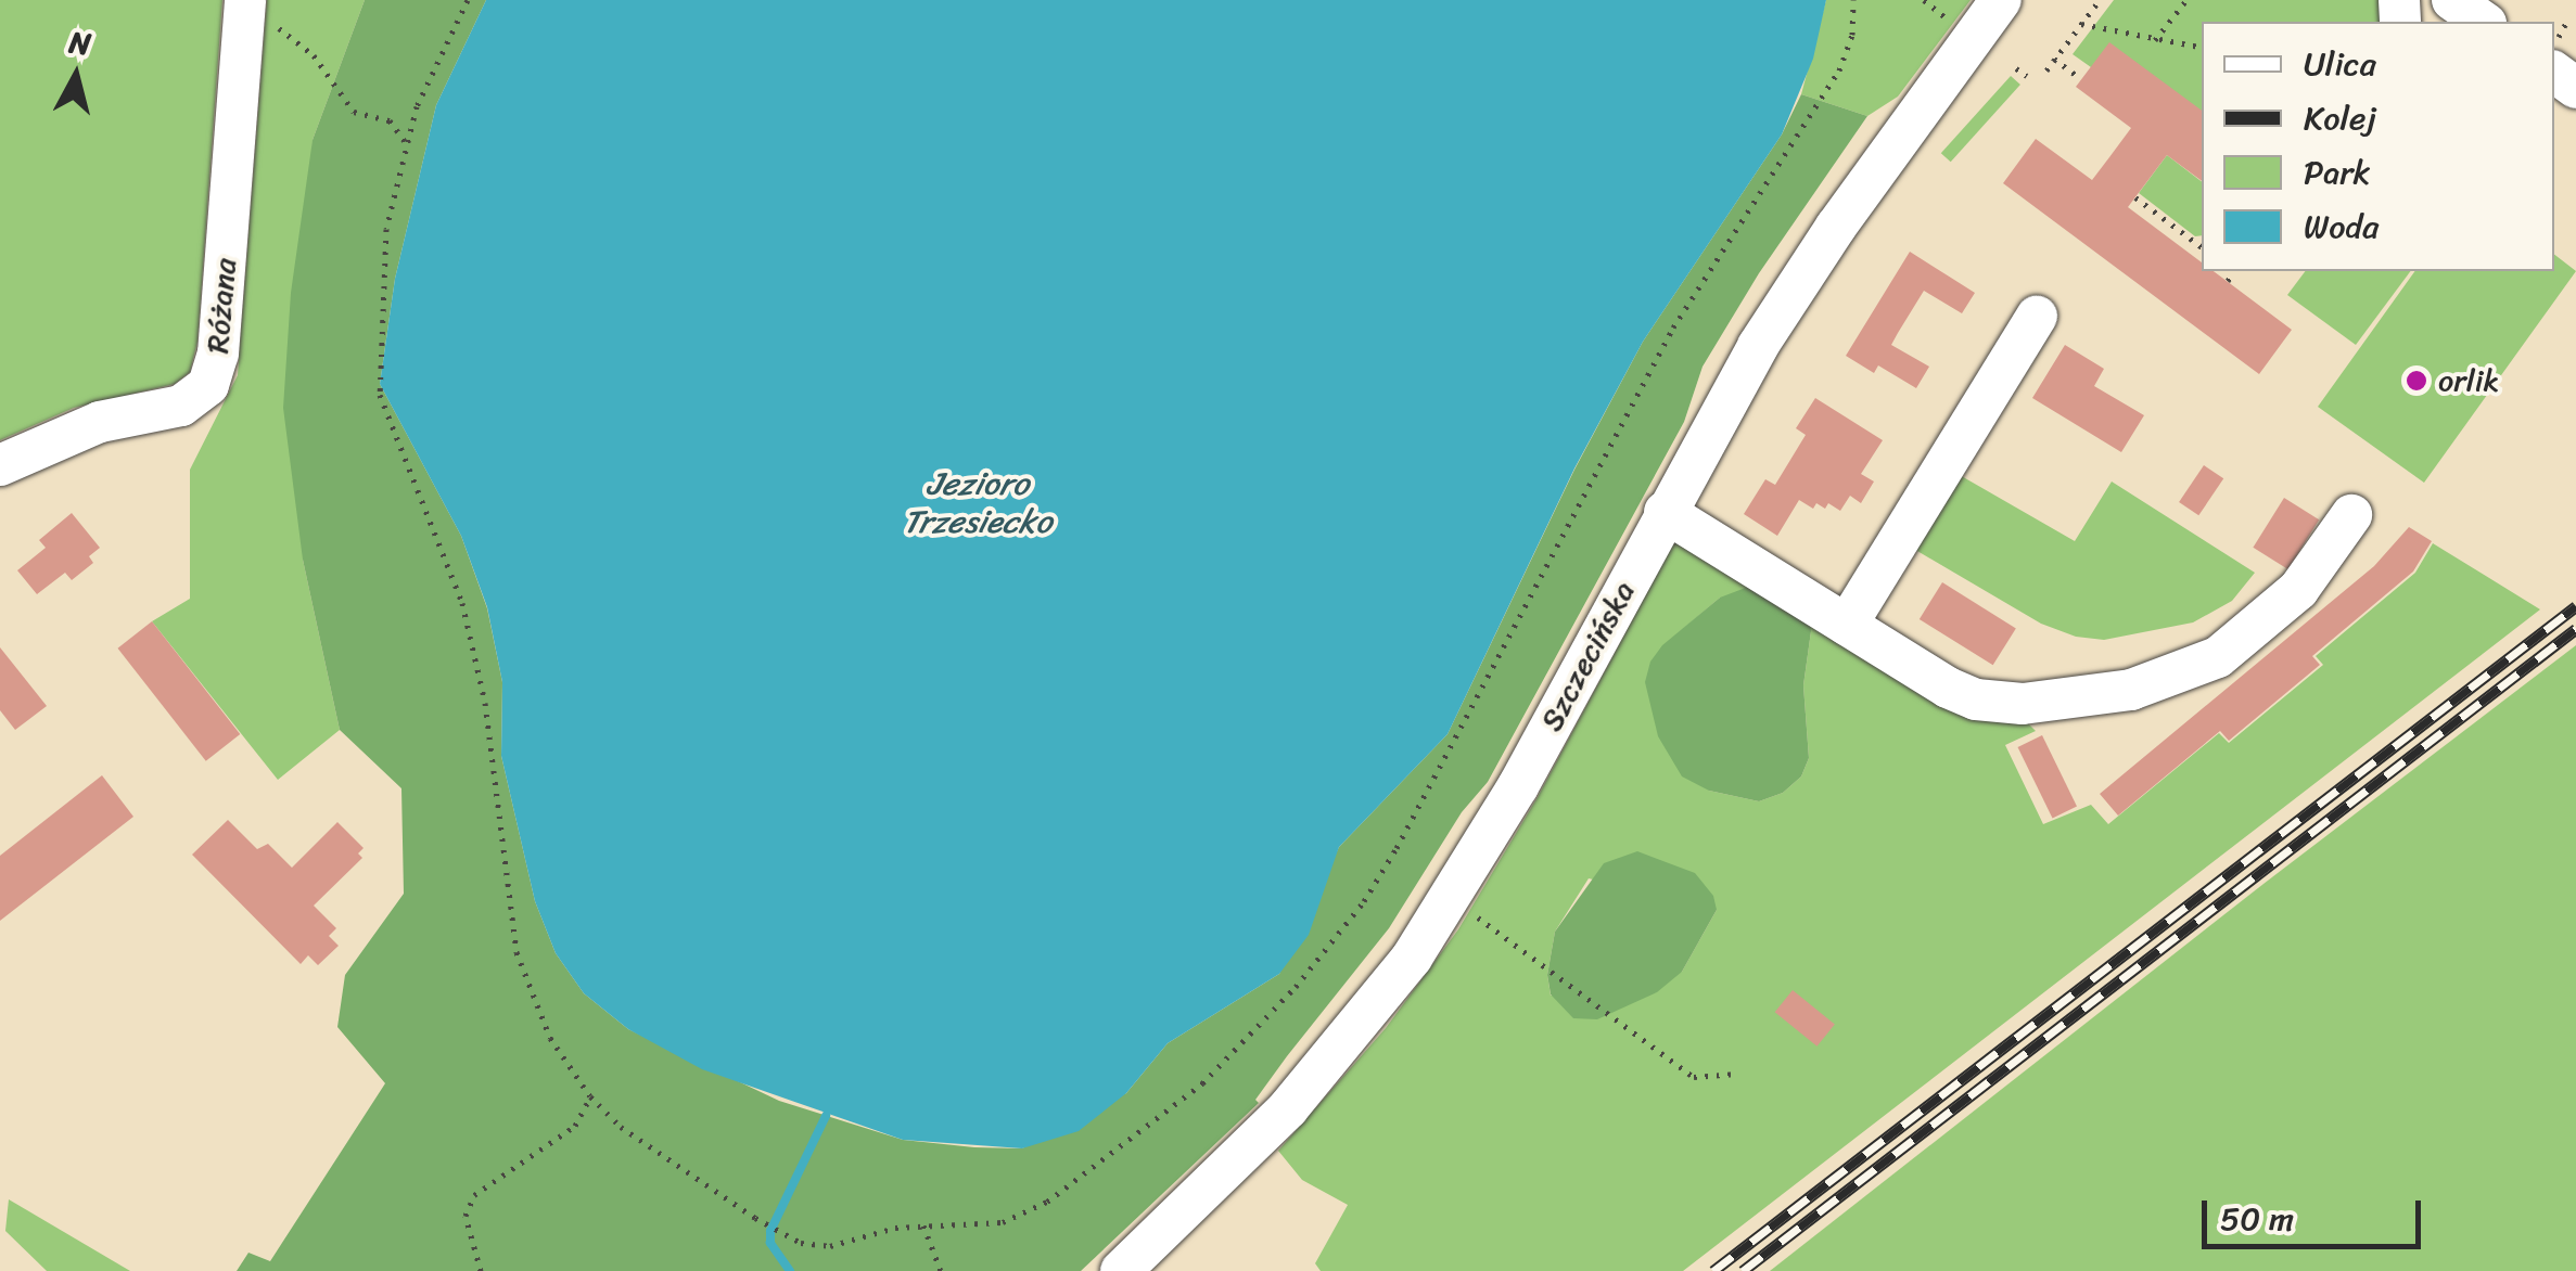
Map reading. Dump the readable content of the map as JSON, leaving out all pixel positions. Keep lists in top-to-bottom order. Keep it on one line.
{"streets":{"street":["Różana","Szczecińska"]},"water":["Jezioro Trzesiecko"],"places":["orlik"],"legend":["Ulica","Kolej","Park","Woda"],"scale_bar":"50 m","north":"top"}
